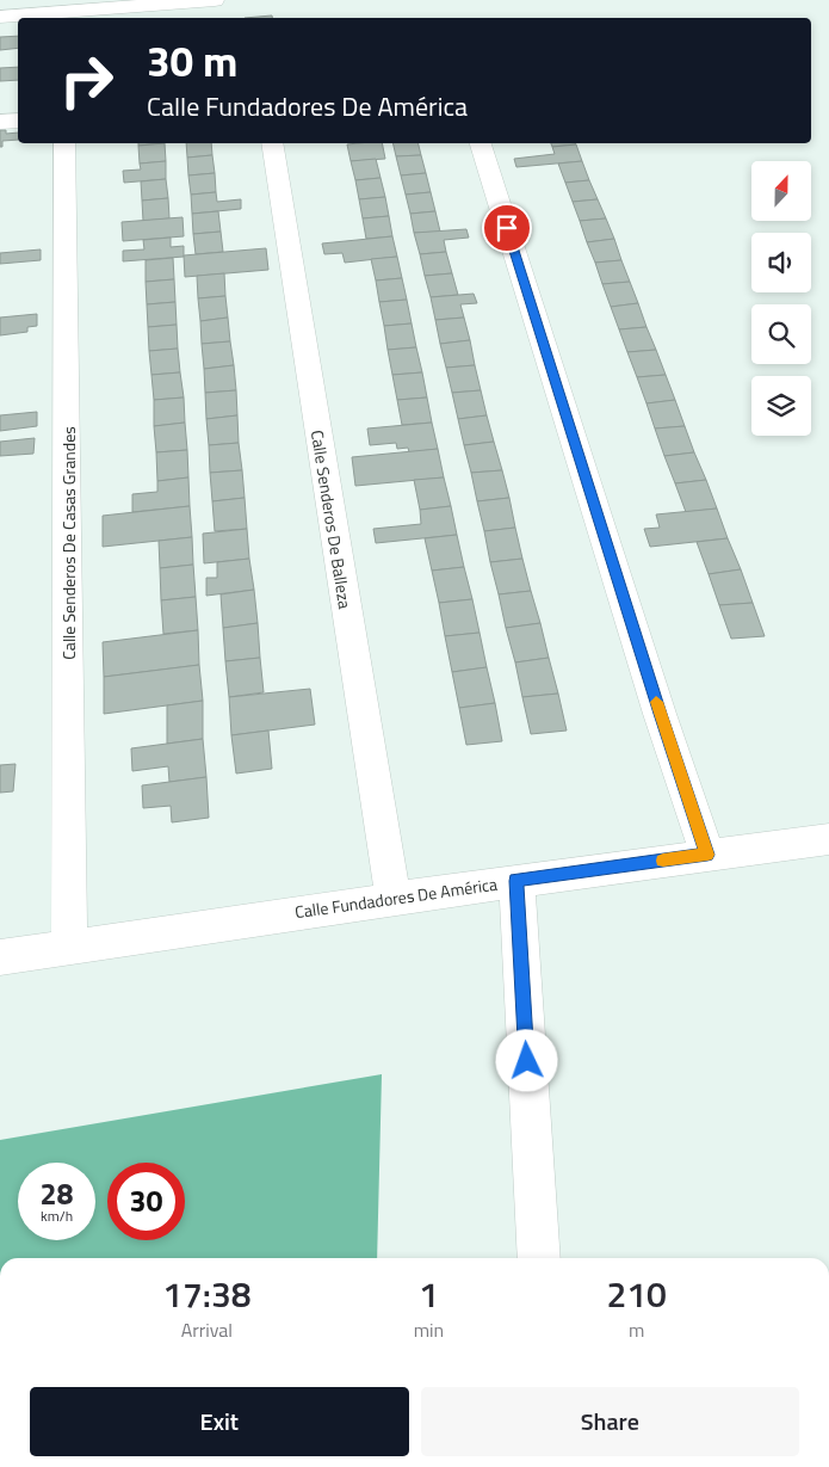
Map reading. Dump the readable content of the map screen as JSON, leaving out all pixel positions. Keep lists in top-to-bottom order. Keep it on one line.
{"streets":{"street":["Calle Senderos De Balleza","Calle Senderos De Casas Grandes","Calle Fundadores De América"]},"crossings":[["Calle Senderos De Balleza","Calle Fundadores De América"],["Calle Senderos De Casas Grandes","Calle Fundadores De América"]],"north":"top","page":{"turn":["30 m","Calle Fundadores De América"],"speed":"28 km/h","limit":"30","eta":["17:38","Arrival","1","min","210","m"],"buttons":["Exit","Share"]}}
